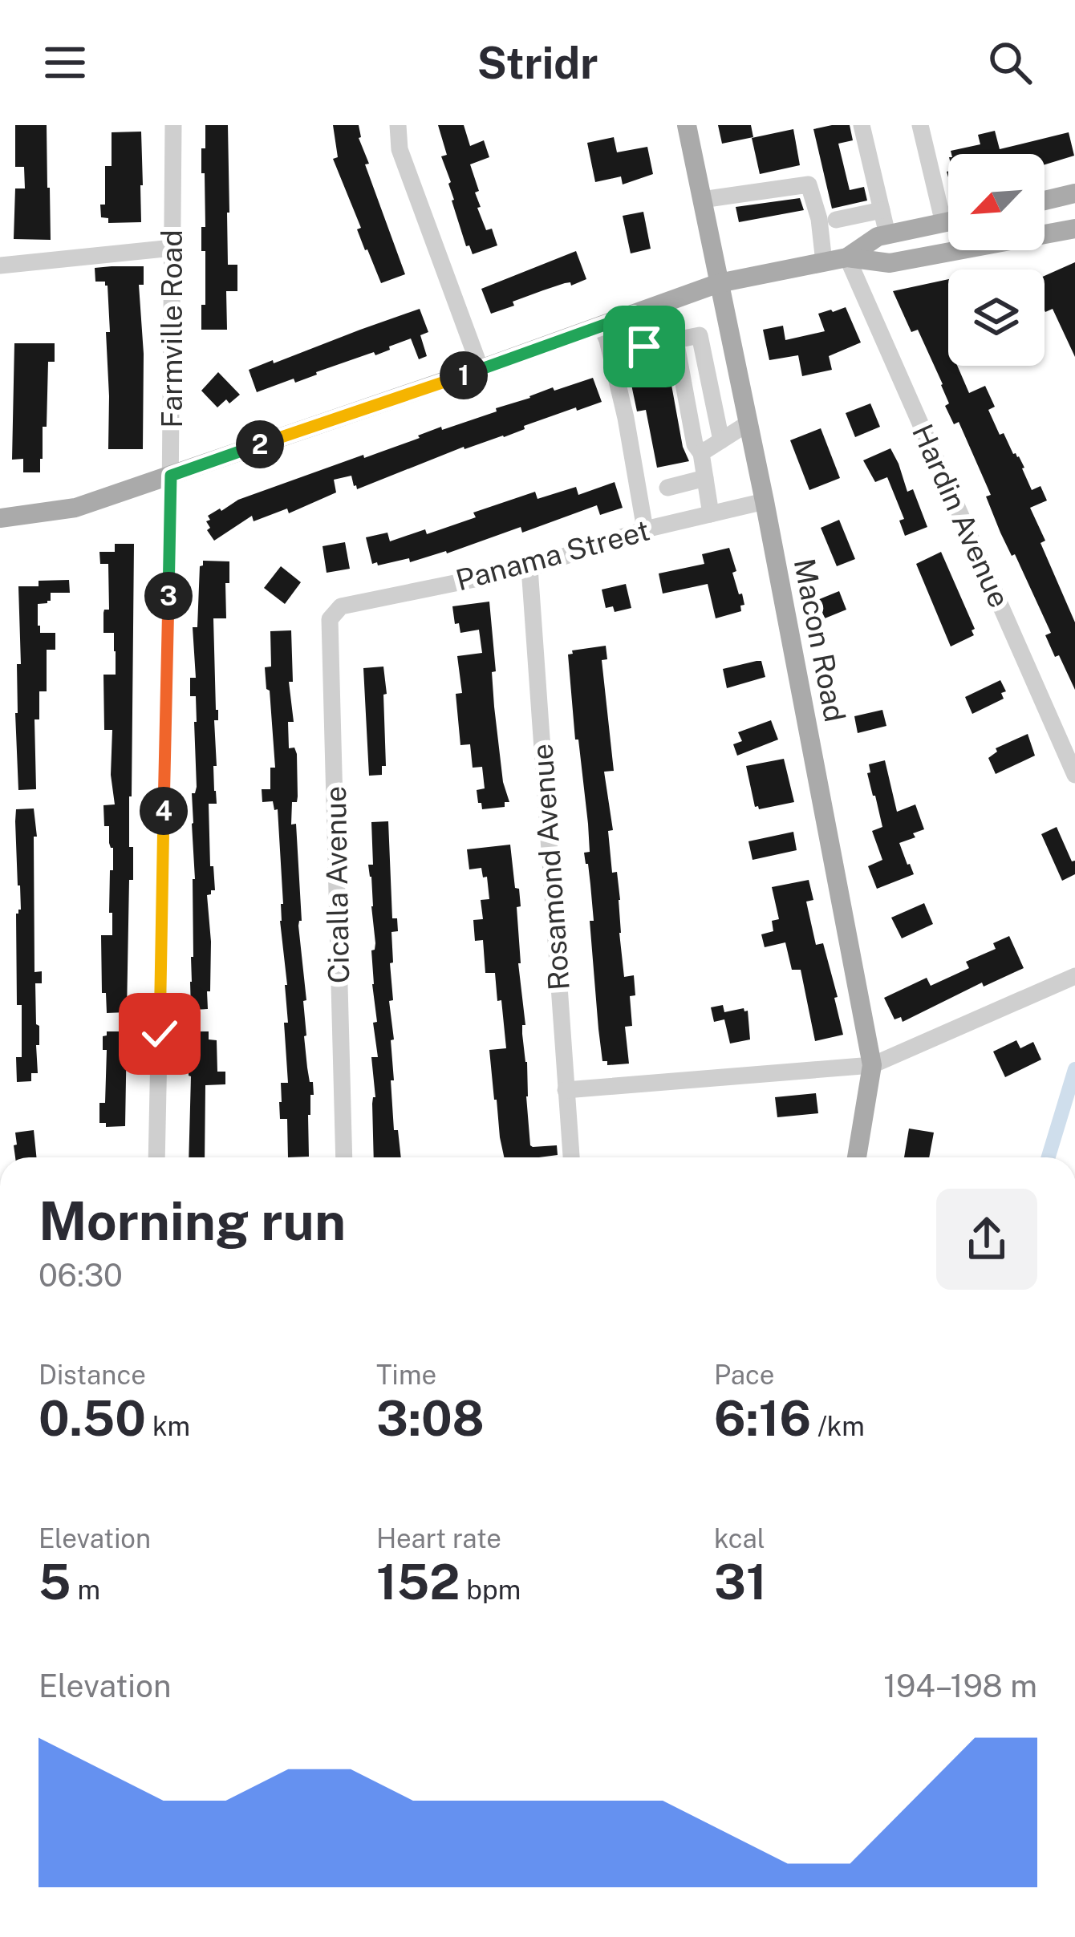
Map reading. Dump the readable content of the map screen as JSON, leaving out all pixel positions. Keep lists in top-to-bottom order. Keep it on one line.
{"streets":{"main road":["Macon Road"],"street":["Farmville Road","Hardin Avenue","Panama Street","Rosamond Avenue","Cicalla Avenue"]},"crossings":[["Panama Street","Macon Road"],["Panama Street","Rosamond Avenue"],["Panama Street","Cicalla Avenue"]],"north":"bottom left","page":{"header":"Stridr","pins":["1","2","3","4"],"heading":["Morning run","06:30"],"stats":[["Distance","0.50 km"],["Time","3:08"],["Pace","6:16 /km"],["Elevation","5 m"],["Heart rate","152 bpm"],["kcal","31"]],"chart":["Elevation","194–198 m"]}}
